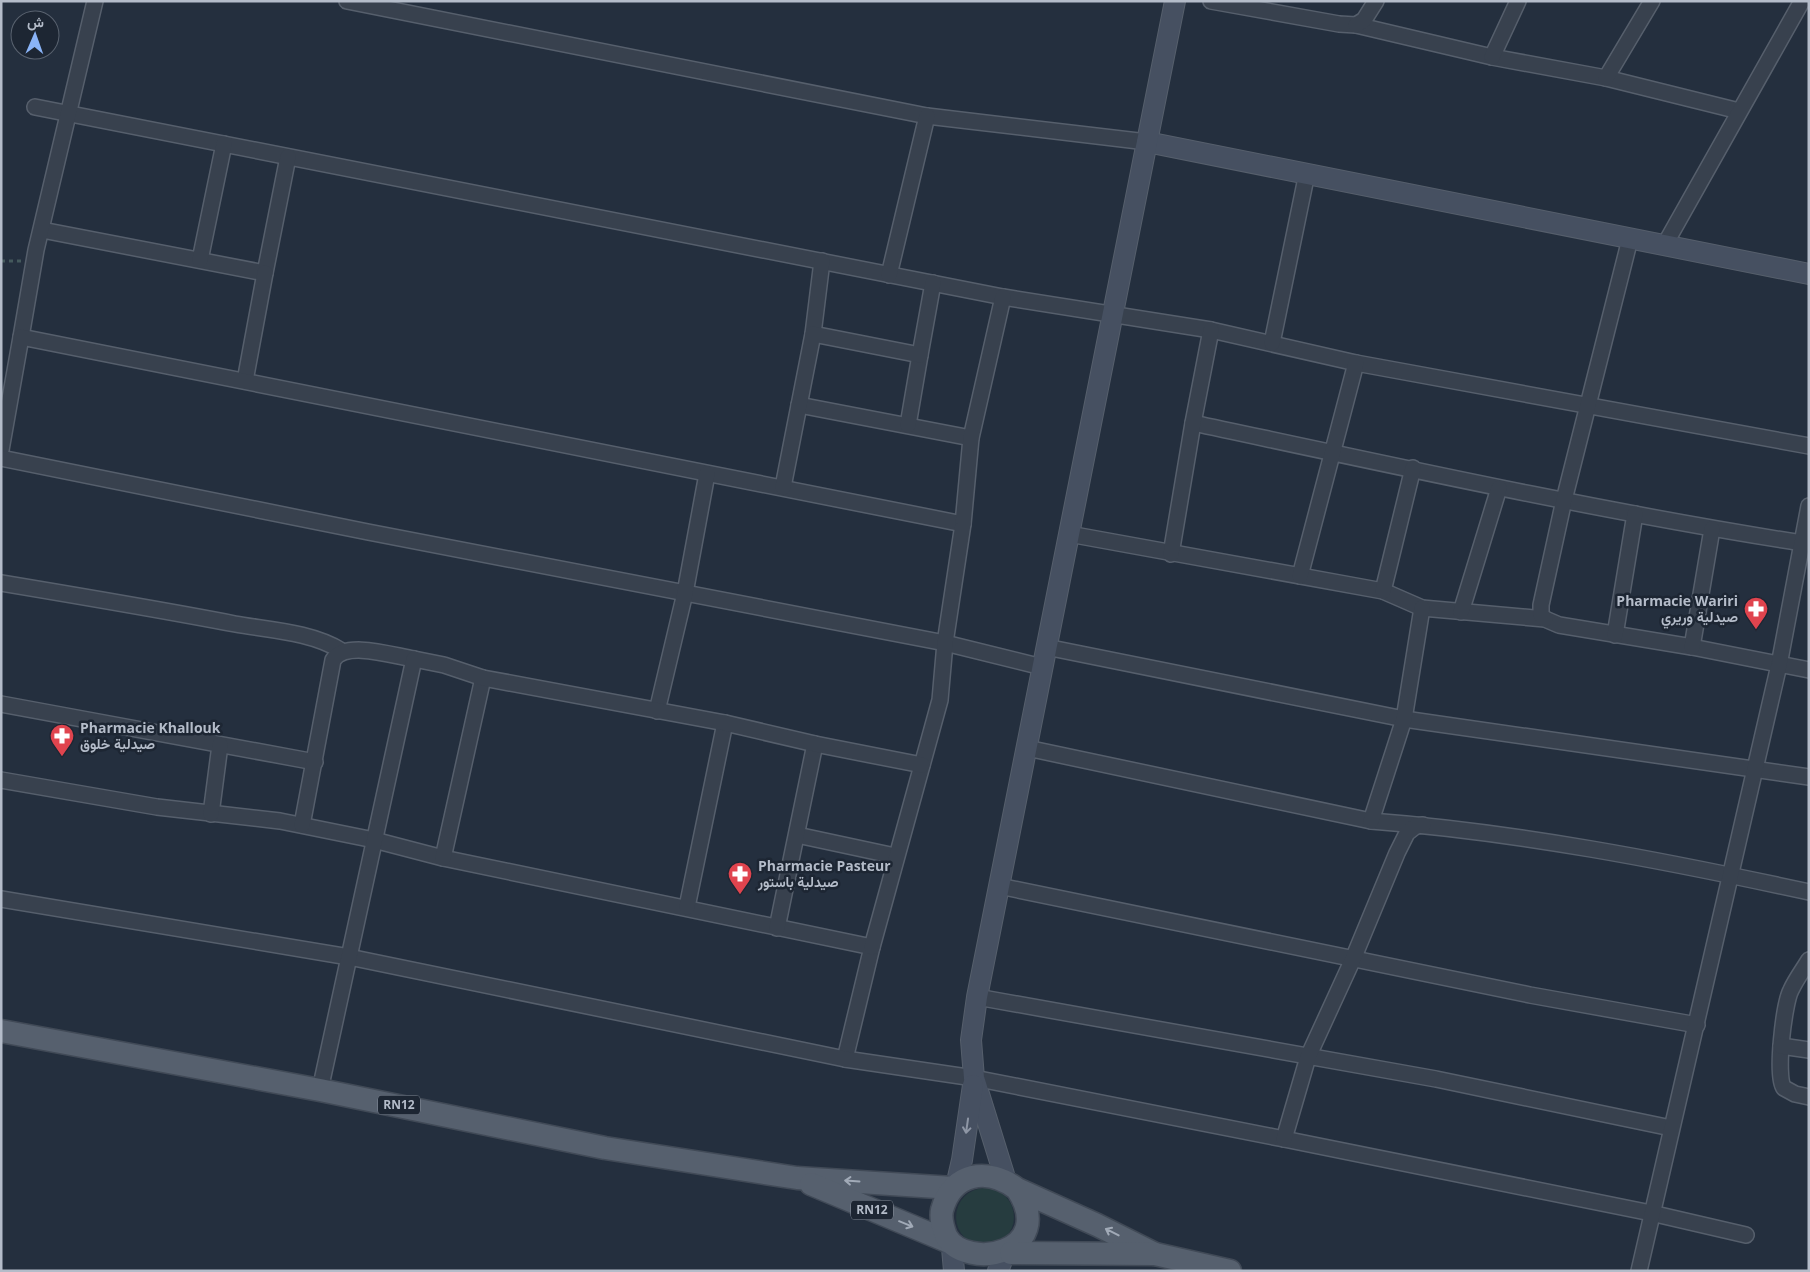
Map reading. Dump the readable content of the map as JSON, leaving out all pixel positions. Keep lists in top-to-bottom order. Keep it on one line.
{"streets":{"main road":["RN12"]},"places":{"pharmacy":["Pharmacie Wariri صيدلية وريري","Pharmacie Khallouk صيدلية خلوق","Pharmacie Pasteur صيدلية باستور"]},"north":"top"}
